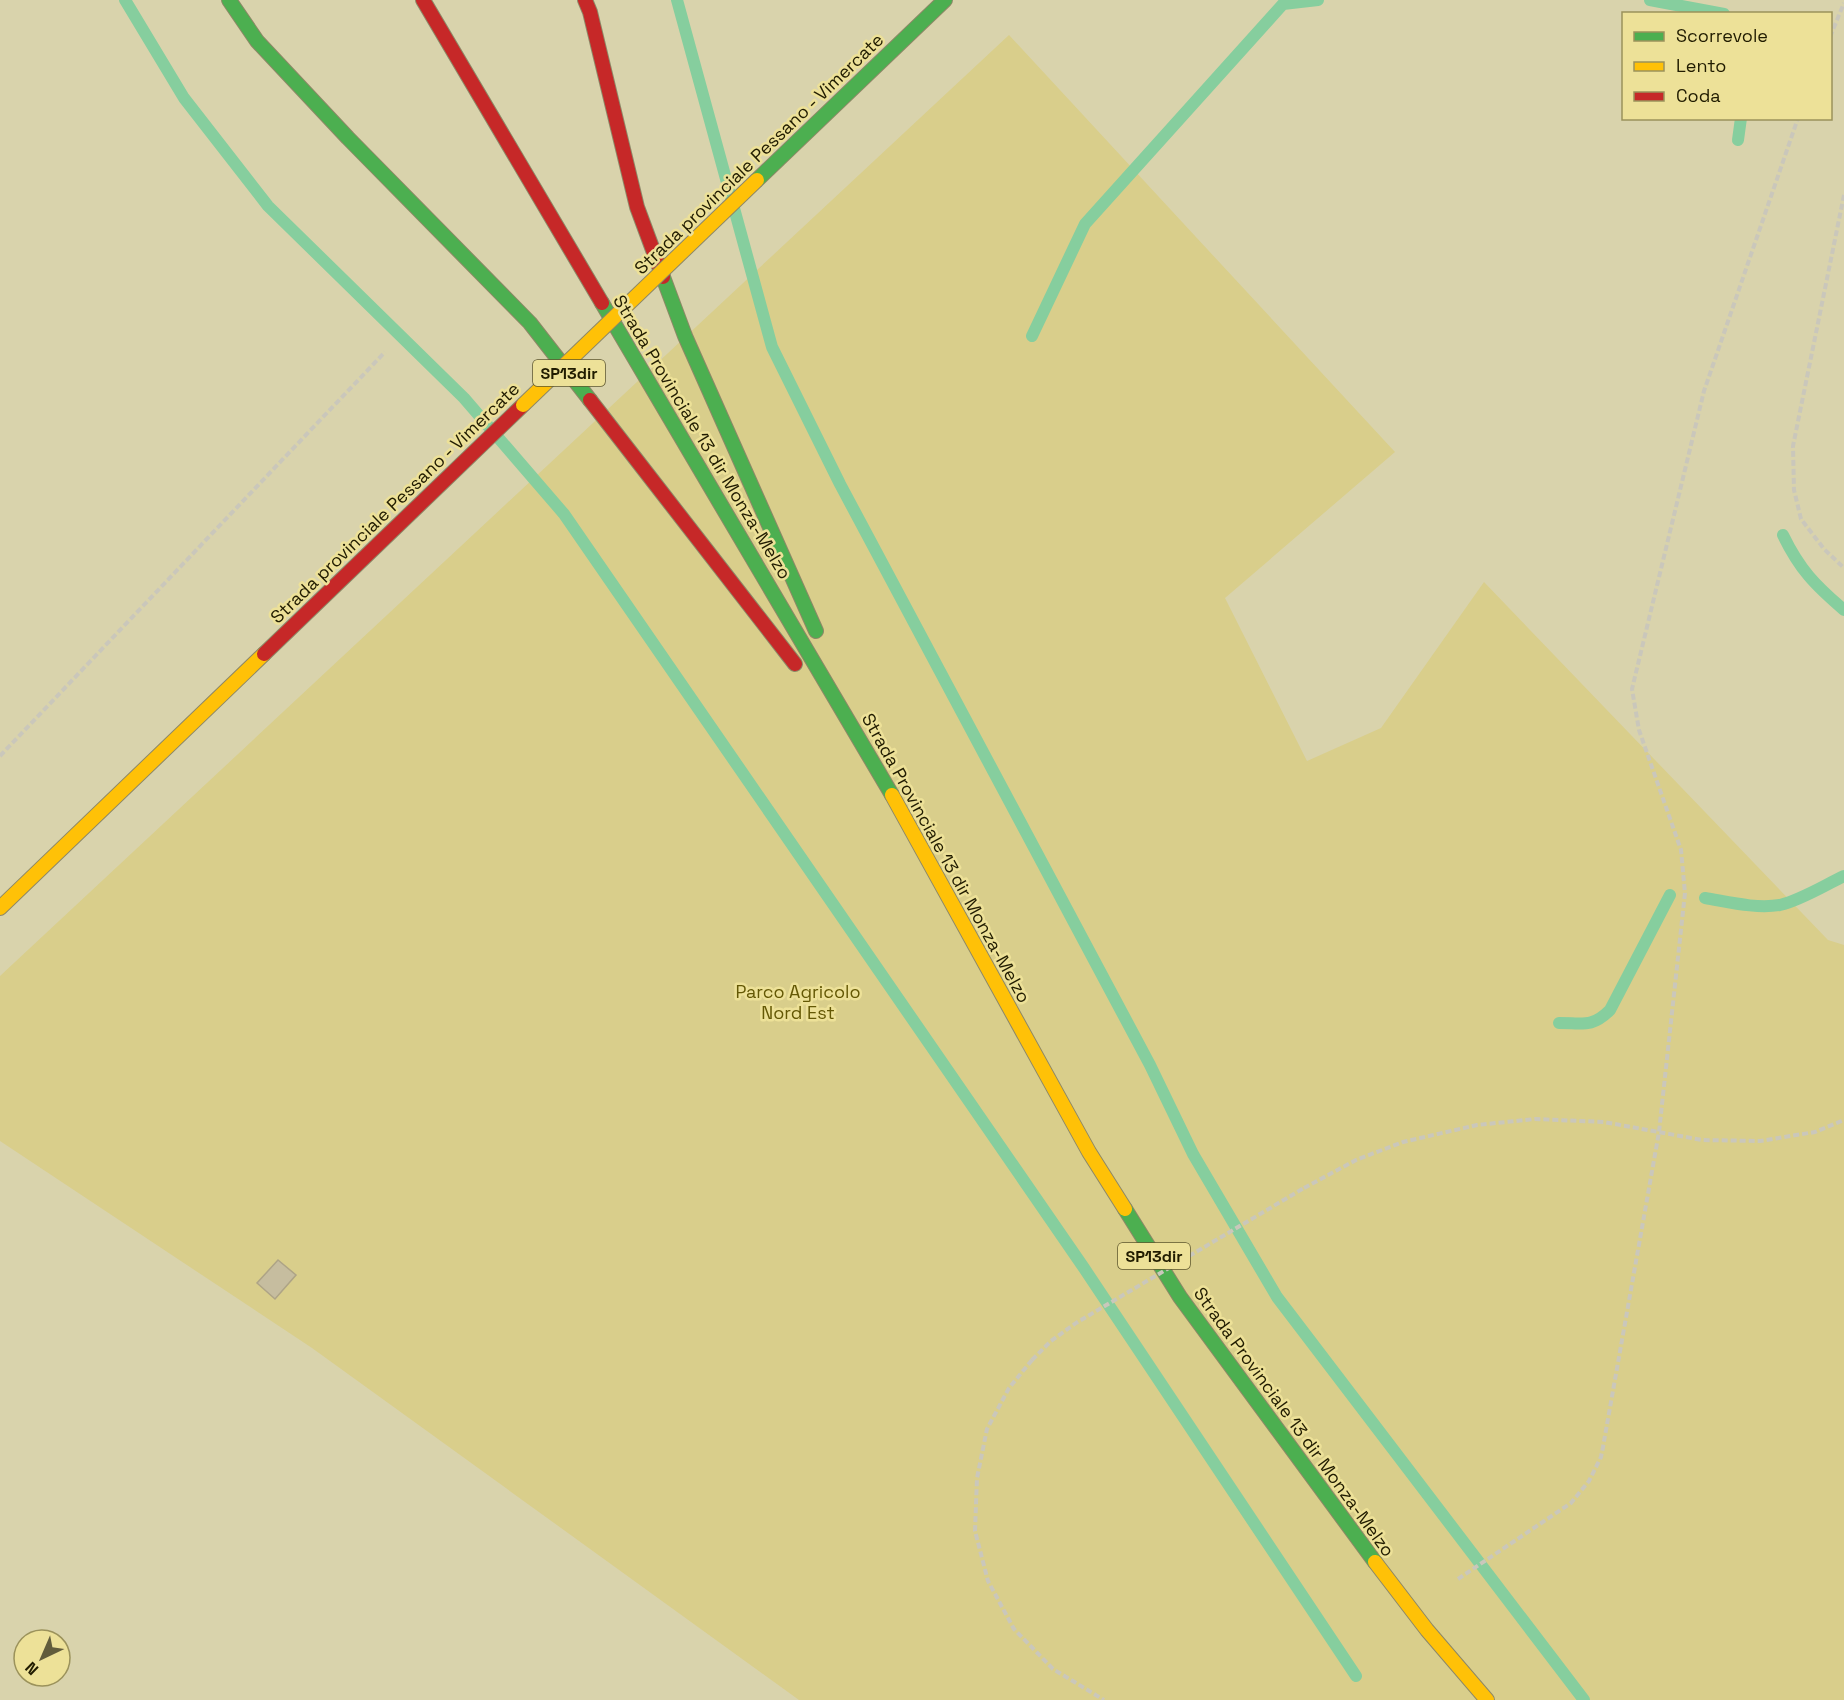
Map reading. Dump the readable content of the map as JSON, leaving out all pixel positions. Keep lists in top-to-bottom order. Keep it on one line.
{"streets":{"main road":["Strada provinciale Pessano - Vimercate","SP13dir","Strada Provinciale 13 dir Monza-Melzo"]},"crossings":[["SP13dir","Strada Provinciale 13 dir Monza-Melzo"]],"parks":["Parco Agricolo Nord Est"],"legend":["Scorrevole","Lento","Coda"],"north":"bottom left"}
